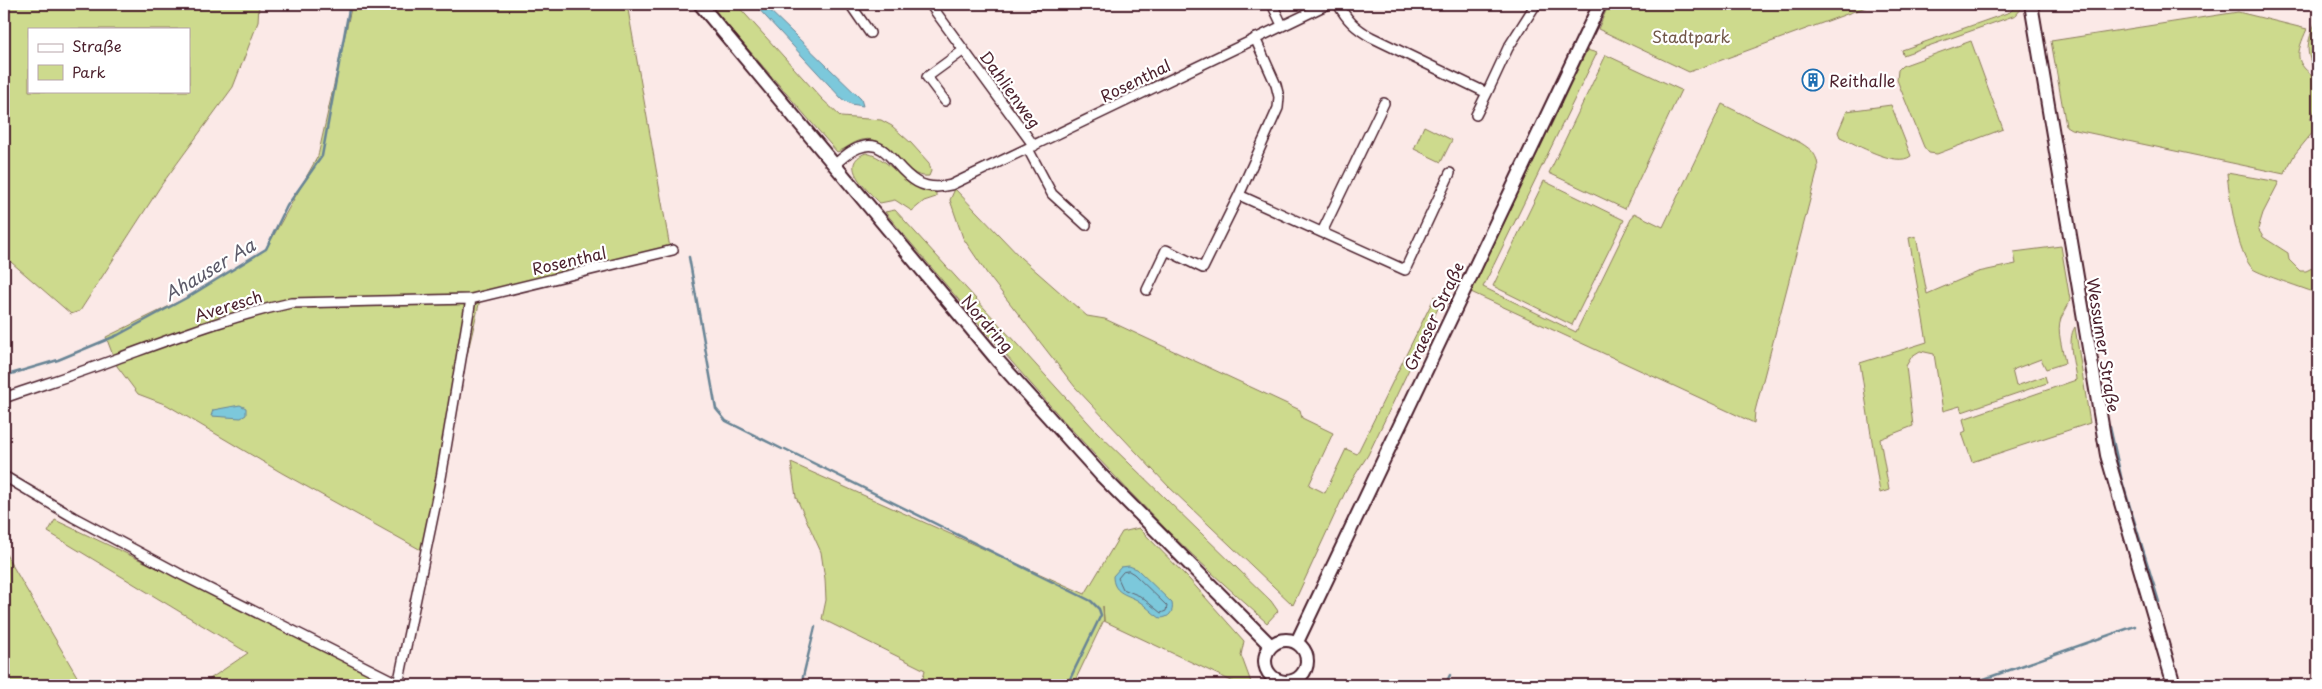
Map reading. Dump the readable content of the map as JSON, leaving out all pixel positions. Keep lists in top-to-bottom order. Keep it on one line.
{"streets":{"main road":["Graeser Straße","Nordring","Wessumer Straße"],"street":["Rosenthal","Dahlienweg","Averesch"]},"crossings":[["Rosenthal","Dahlienweg"],["Rosenthal","Averesch"],["Rosenthal","Nordring"],["Graeser Straße","Nordring"]],"water":["Ahauser Aa"],"parks":["Stadtpark"],"places":{"building":["Reithalle"]},"legend":["Straße","Park"]}
